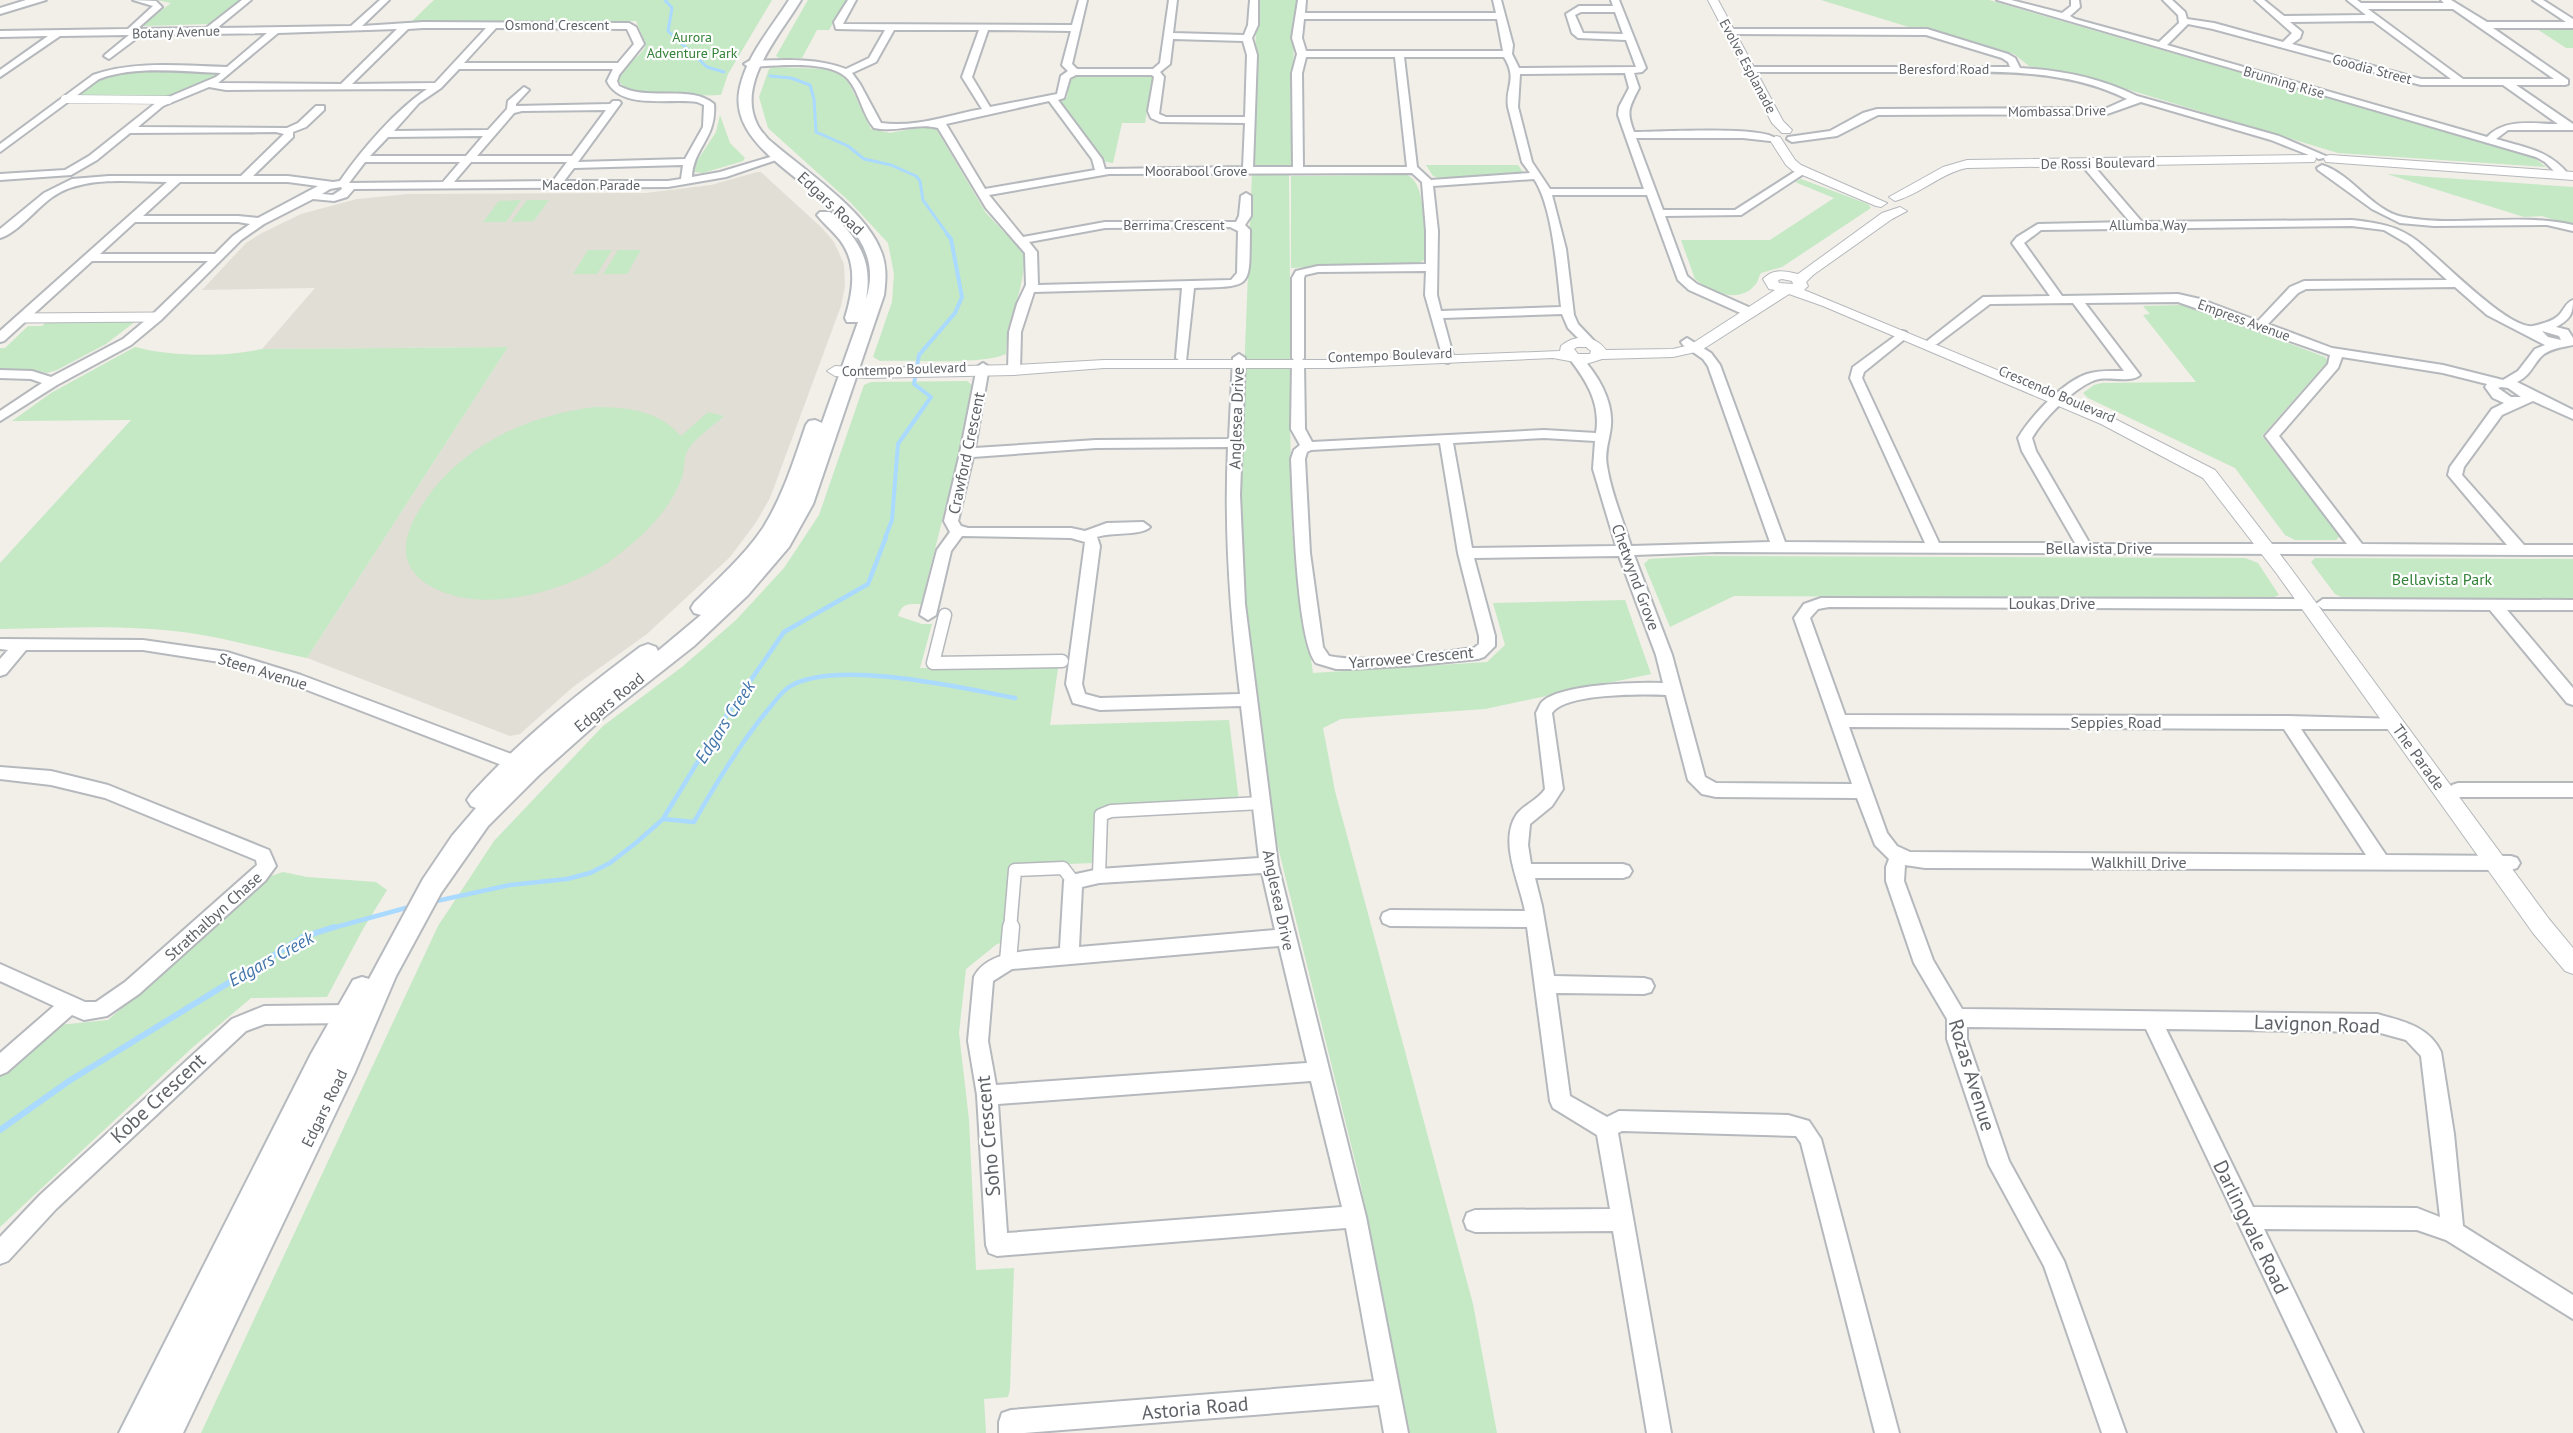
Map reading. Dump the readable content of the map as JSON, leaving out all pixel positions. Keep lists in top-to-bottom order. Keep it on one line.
{"streets":{"main road":["Edgars Road"],"street":["Osmond Crescent","Botany Avenue","Evolve Esplanade","Beresford Road","Goodia Street","Brunning Rise","Mombassa Drive","De Rossi Boulevard","Moorabool Grove","Macedon Parade","Berrima Crescent","Allumba Way","Empress Avenue","Contempo Boulevard","Crescendo Boulevard","Anglesea Drive","Crawford Crescent","Bellavista Drive","Chetwynd Grove","Loukas Drive","Yarrowee Crescent","Steen Avenue","Seppies Road","The Parade","Walkhill Drive","Strathalbyn Chase","Lavignon Road","Rozas Avenue","Kobe Crescent","Soho Crescent","Darlingvale Road","Astoria Road"]},"crossings":[["Osmond Crescent","Botany Avenue"],["Evolve Esplanade","Beresford Road"],["Evolve Esplanade","Mombassa Drive"],["Evolve Esplanade","De Rossi Boulevard"],["Beresford Road","Mombassa Drive"],["Brunning Rise","De Rossi Boulevard"],["Macedon Parade","Edgars Road"],["Edgars Road","Contempo Boulevard"],["Edgars Road","Steen Avenue"],["Edgars Road","Kobe Crescent"],["Allumba Way","Empress Avenue"],["Empress Avenue","Crescendo Boulevard"],["Contempo Boulevard","Anglesea Drive"],["Contempo Boulevard","Crawford Crescent"],["Contempo Boulevard","Chetwynd Grove"],["Crescendo Boulevard","Bellavista Drive"],["Crescendo Boulevard","The Parade"],["Anglesea Drive","Soho Crescent"],["Anglesea Drive","Astoria Road"],["Bellavista Drive","Chetwynd Grove"],["Bellavista Drive","Yarrowee Crescent"],["Bellavista Drive","The Parade"],["Loukas Drive","Seppies Road"],["Loukas Drive","The Parade"],["Seppies Road","The Parade"],["The Parade","Walkhill Drive"],["Walkhill Drive","Rozas Avenue"],["Lavignon Road","Rozas Avenue"],["Lavignon Road","Darlingvale Road"]],"water":["Edgars Creek"],"parks":["Aurora Adventure Park","Bellavista Park"]}
